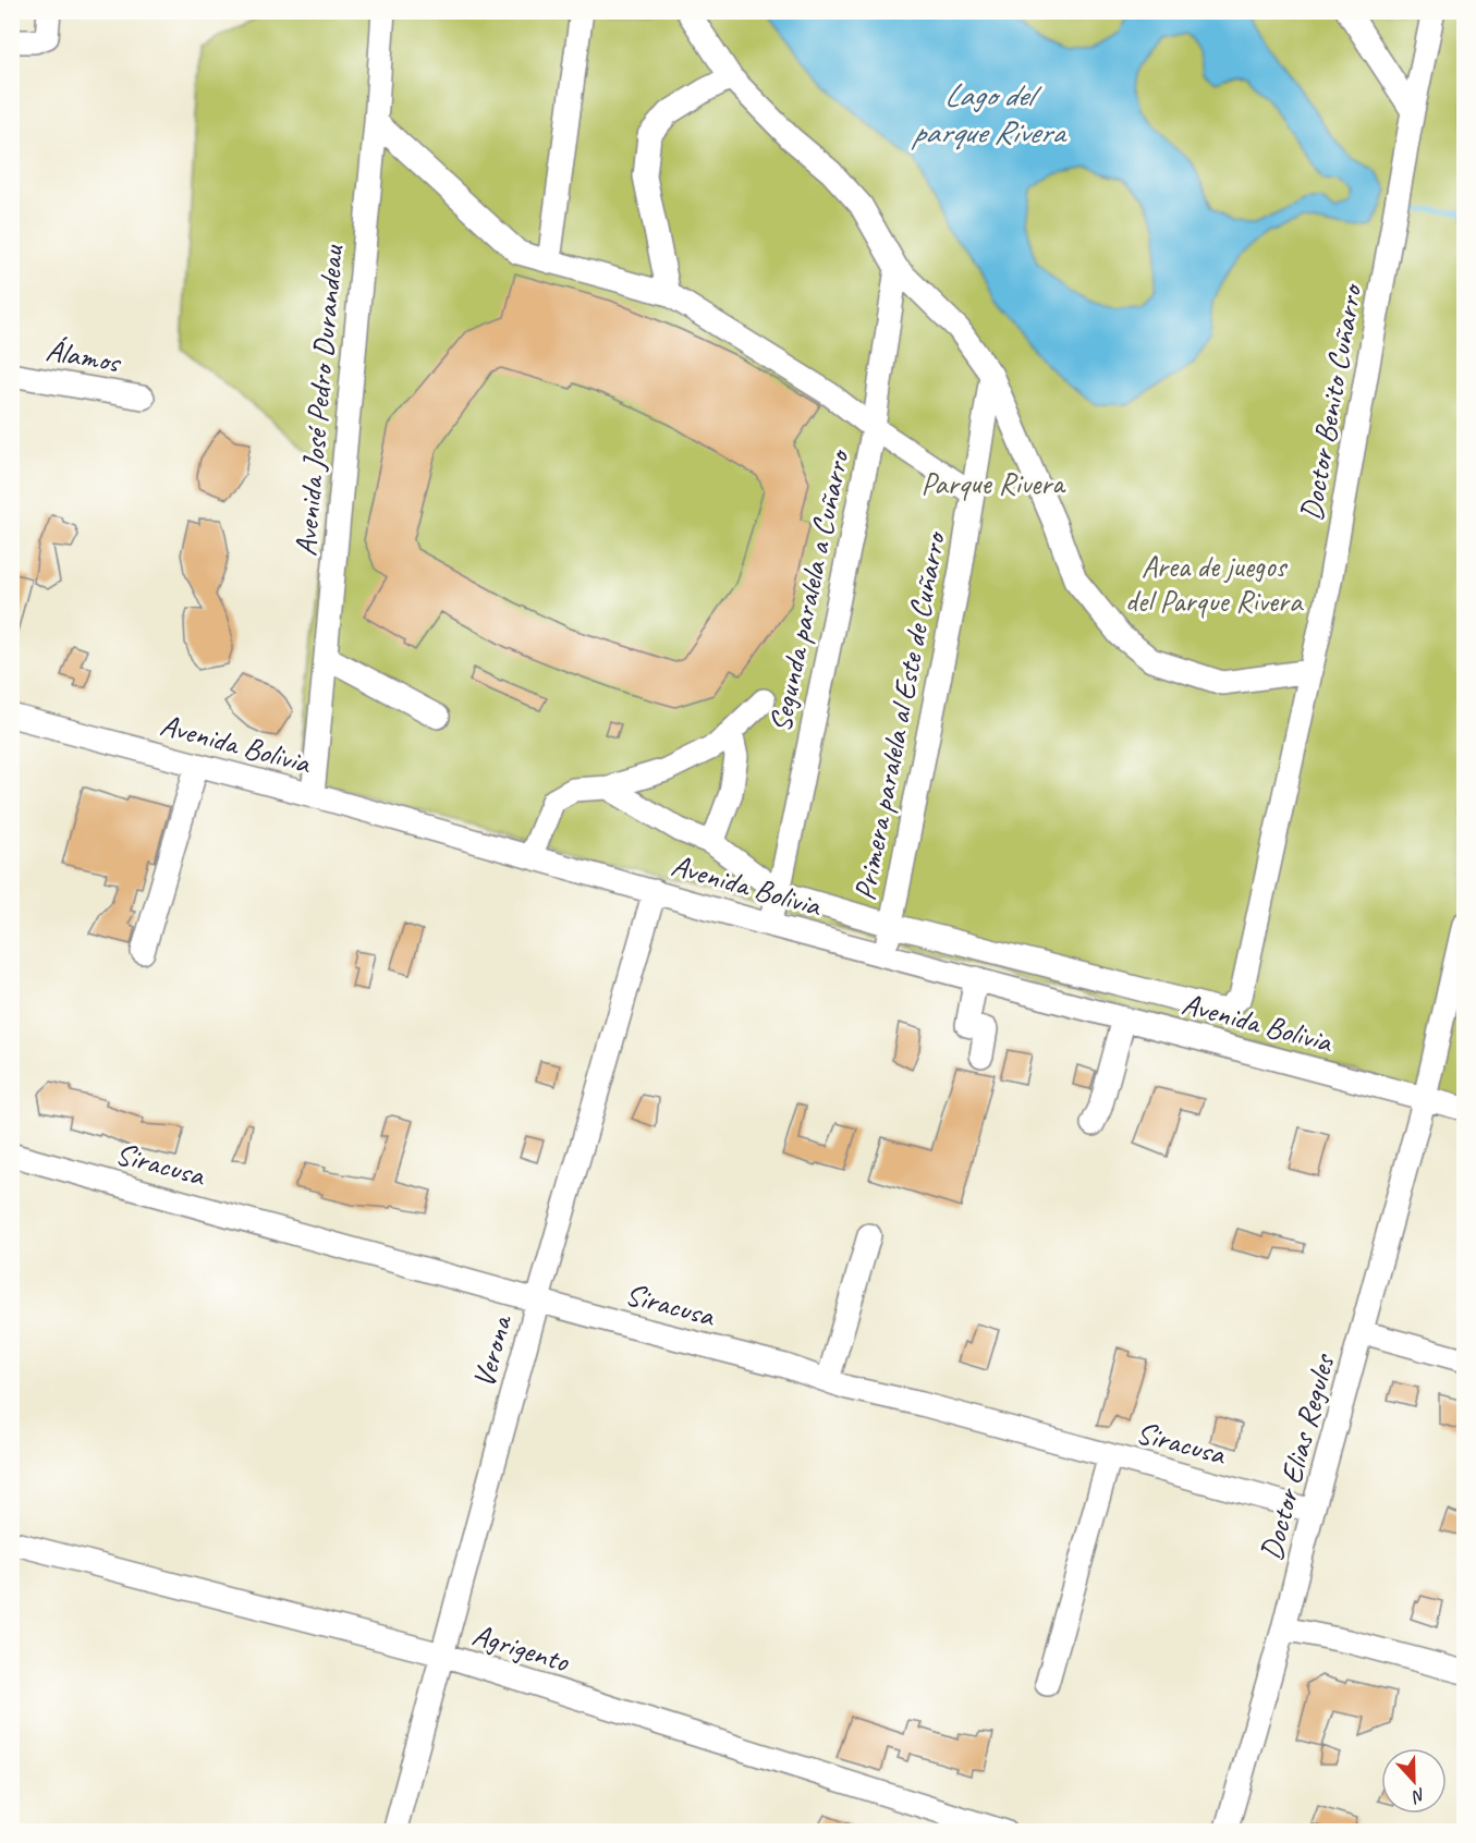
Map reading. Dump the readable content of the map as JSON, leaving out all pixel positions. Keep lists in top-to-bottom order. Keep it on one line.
{"streets":{"street":["Álamos","Avenida José Pedro Durandeau","Doctor Benito Cuñarro","Segunda paralela a Cuñarro","Primera paralela al Este de Cuñarro","Avenida Bolivia","Siracusa","Verona","Doctor Elias Regules","Agrigento"]},"crossings":[["Avenida José Pedro Durandeau","Avenida Bolivia"],["Doctor Benito Cuñarro","Primera paralela al Este de Cuñarro"],["Segunda paralela a Cuñarro","Avenida Bolivia"],["Primera paralela al Este de Cuñarro","Avenida Bolivia"],["Avenida Bolivia","Verona"],["Avenida Bolivia","Doctor Elias Regules"],["Siracusa","Verona"],["Siracusa","Doctor Elias Regules"],["Verona","Agrigento"]],"water":["Lago del parque Rivera"],"parks":["Parque Rivera","Area de juegos del Parque Rivera"],"north":"bottom"}
